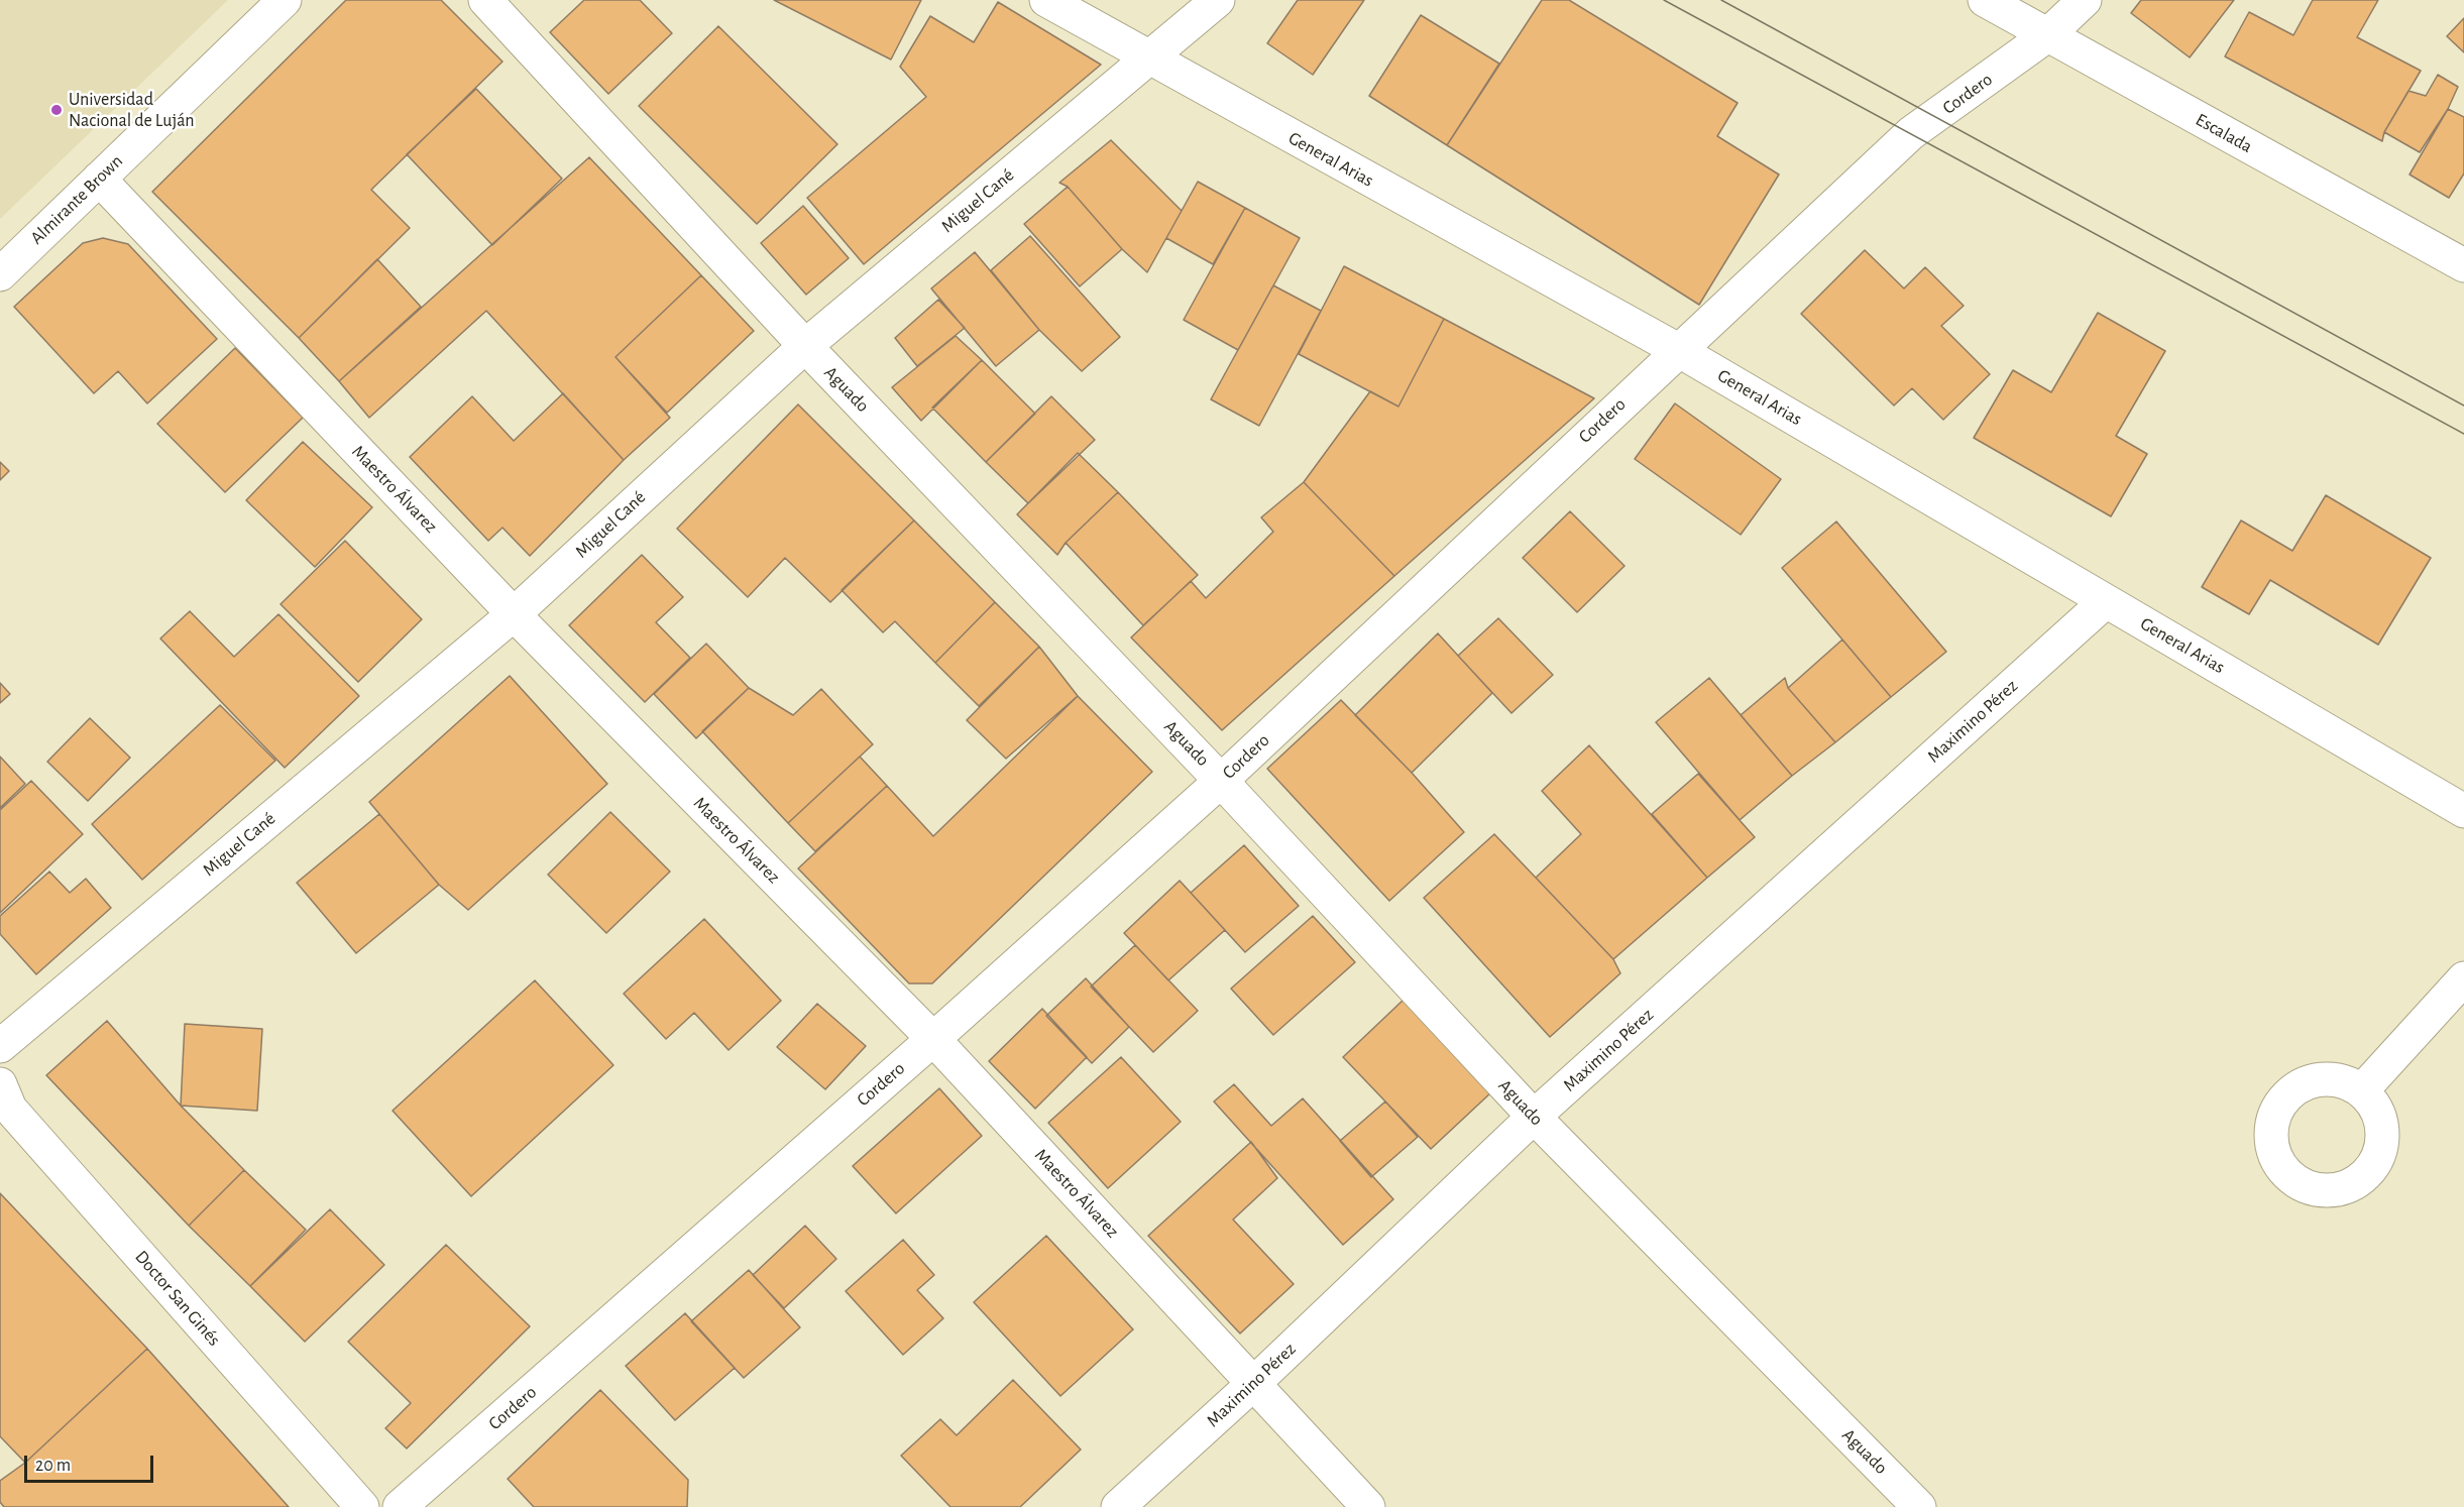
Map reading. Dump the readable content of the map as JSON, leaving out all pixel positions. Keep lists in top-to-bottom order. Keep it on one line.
{"streets":{"street":["Cordero","Escalada","General Arias","Almirante Brown","Miguel Cané","Aguado","Maestro Álvarez","Maximino Pérez","Doctor San Ginés"]},"crossings":[["Cordero","Escalada"],["Cordero","General Arias"],["Cordero","Aguado"],["Cordero","Maestro Álvarez"],["General Arias","Miguel Cané"],["General Arias","Maximino Pérez"],["Almirante Brown","Maestro Álvarez"],["Miguel Cané","Aguado"],["Miguel Cané","Maestro Álvarez"],["Aguado","Maximino Pérez"],["Maestro Álvarez","Maximino Pérez"]],"places":["Universidad Nacional de Luján"],"scale_bar":"20 m"}
